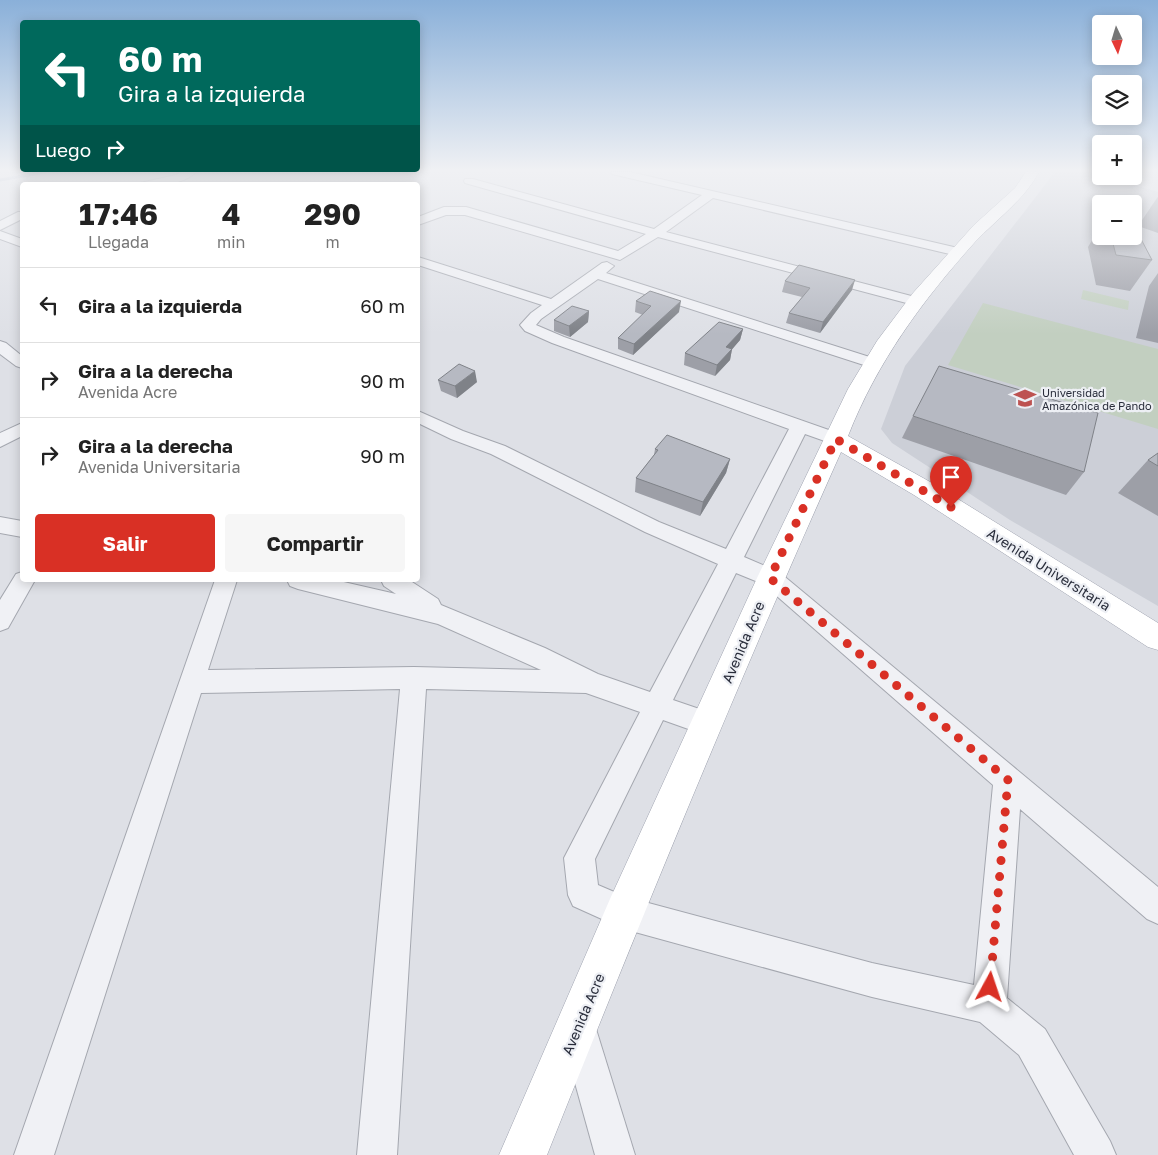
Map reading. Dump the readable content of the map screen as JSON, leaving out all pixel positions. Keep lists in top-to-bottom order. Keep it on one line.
{"streets":{"main road":["Avenida Universitaria","Avenida Acre"]},"crossings":[["Avenida Universitaria","Avenida Acre"]],"places":{"school or university":["Universidad Amazónica de Pando"]},"north":"bottom","page":{"map_buttons":["+","−"],"turn":["60 m","Gira a la izquierda"],"then":"Luego","eta":["17:46","Llegada","4","min","290","m"],"list":[{"name":"Gira a la izquierda","value":"60 m"},{"name":"Gira a la derecha","note":"Avenida Acre","value":"90 m"},{"name":"Gira a la derecha","note":"Avenida Universitaria","value":"90 m"}],"buttons":["Salir","Compartir"]}}
